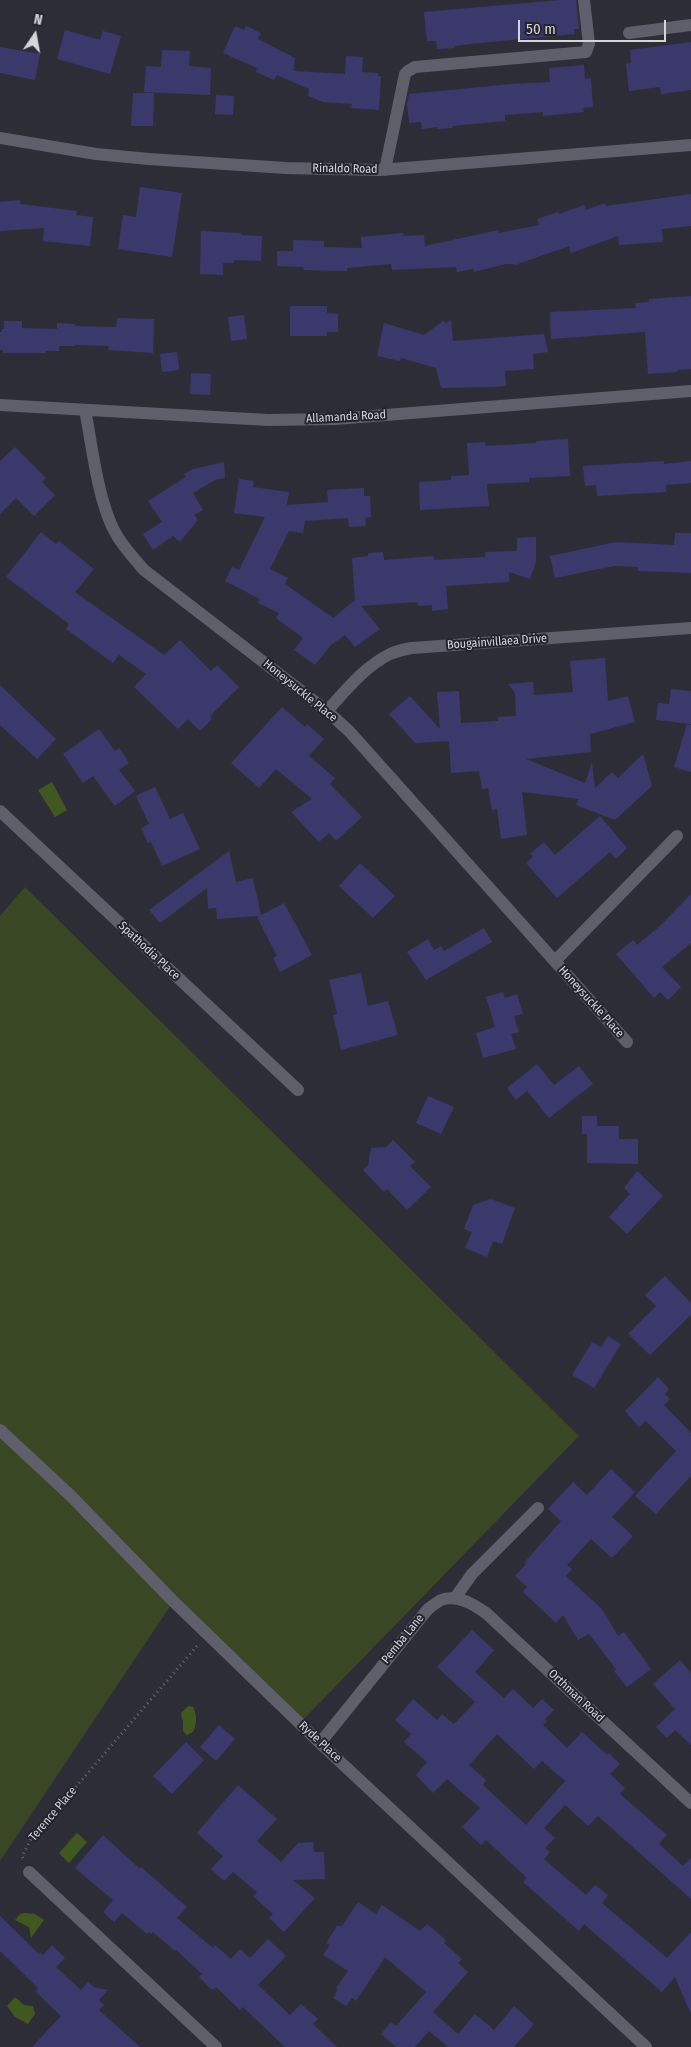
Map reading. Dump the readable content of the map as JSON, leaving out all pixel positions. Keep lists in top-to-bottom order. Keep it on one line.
{"streets":{"street":["Rinaldo Road","Allamanda Road","Bougainvillaea Drive","Honeysuckle Place","Spathodia Place","Pemba Lane","Orthman Road","Ryde Place"],"path":["Terence Place"]},"crossings":[["Allamanda Road","Honeysuckle Place"],["Bougainvillaea Drive","Honeysuckle Place"],["Pemba Lane","Orthman Road"],["Pemba Lane","Ryde Place"],["Ryde Place","Terence Place"]],"scale_bar":"50 m","north":"top"}
